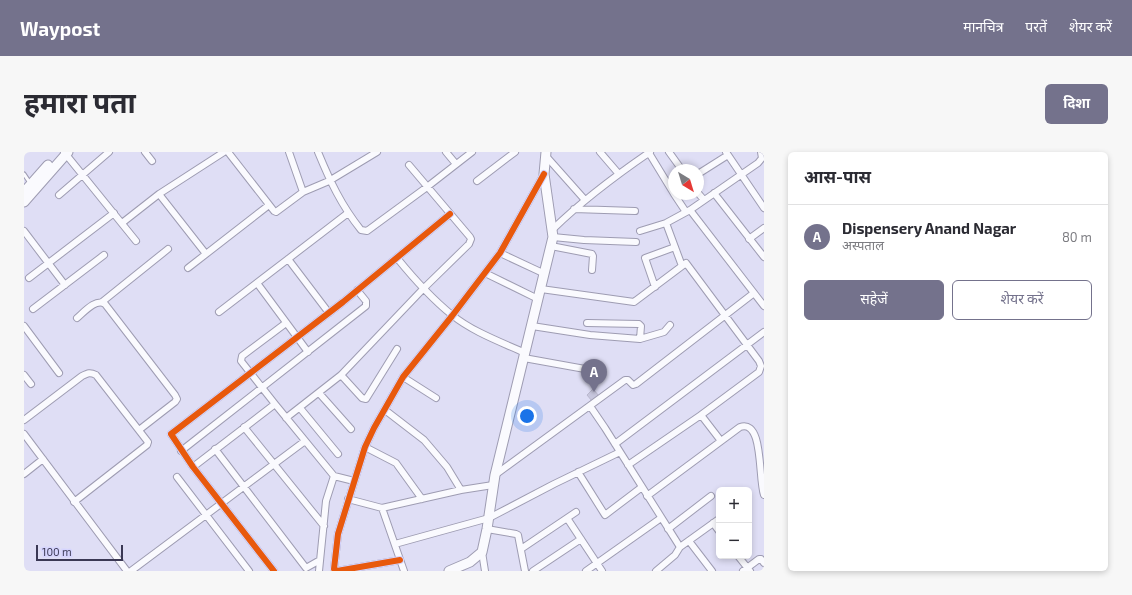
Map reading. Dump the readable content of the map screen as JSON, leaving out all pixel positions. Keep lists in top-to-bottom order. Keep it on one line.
{"scale_bar":"100 m","north":"bottom right","page":{"header":"Waypost","nav":["मानचित्र","परतें","शेयर करें"],"buttons":["दिशा",["सहेजें","शेयर करें"]],"title":"हमारा पता","heading":"आस-पास","list":[{"mark":"A","name":"Dispensery Anand Nagar","note":"अस्पताल","value":"80 m"}],"pins":"A","map_buttons":["+","−"],"scale":"100 m"}}
